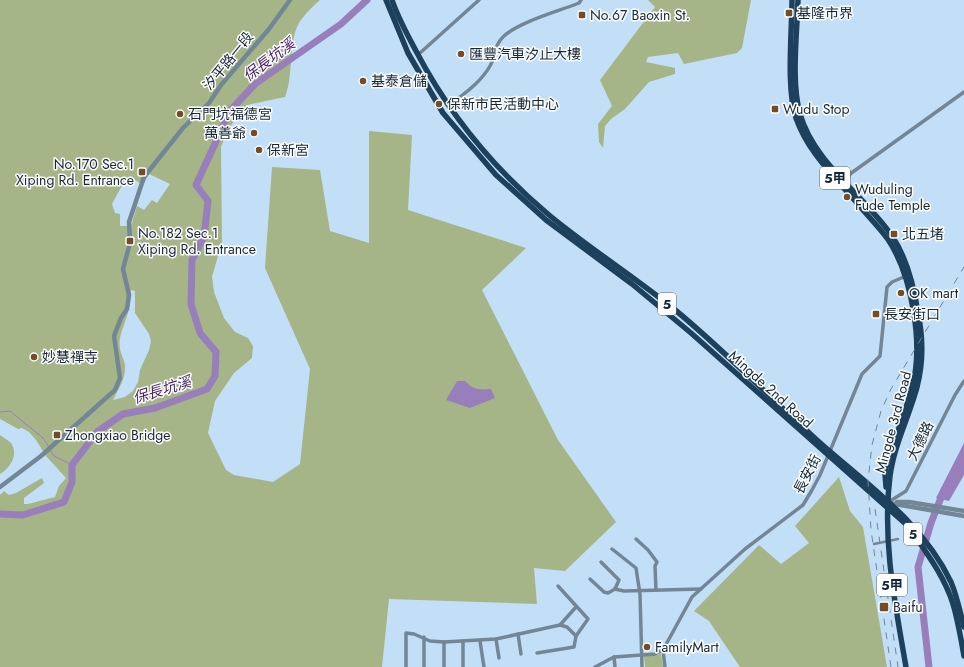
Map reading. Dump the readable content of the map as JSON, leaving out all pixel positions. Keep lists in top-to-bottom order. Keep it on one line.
{"streets":{"main road":["5甲","5","Mingde 2nd Road","Mingde 3rd Road"],"street":["汐平路一段","大德路","長安街"]},"crossings":[["Mingde 3rd Road","大德路"],["Mingde 3rd Road","長安街"]],"water":["保長坑溪"],"places":{"transit":["基隆市界","No.67 Baoxin St.","Wudu Stop","No.170 Sec.1 Xiping Rd. Entrance","北五堵","No.182 Sec.1 Xiping Rd. Entrance","長安街口","Zhongxiao Bridge","Baifu"],"other":["匯豐汽車汐止大樓","基泰倉儲","保新市民活動中心","石門坑福德宮","萬善爺","保新宮","Wuduling Fude Temple","OK mart","妙慧禪寺","FamilyMart"]}}
